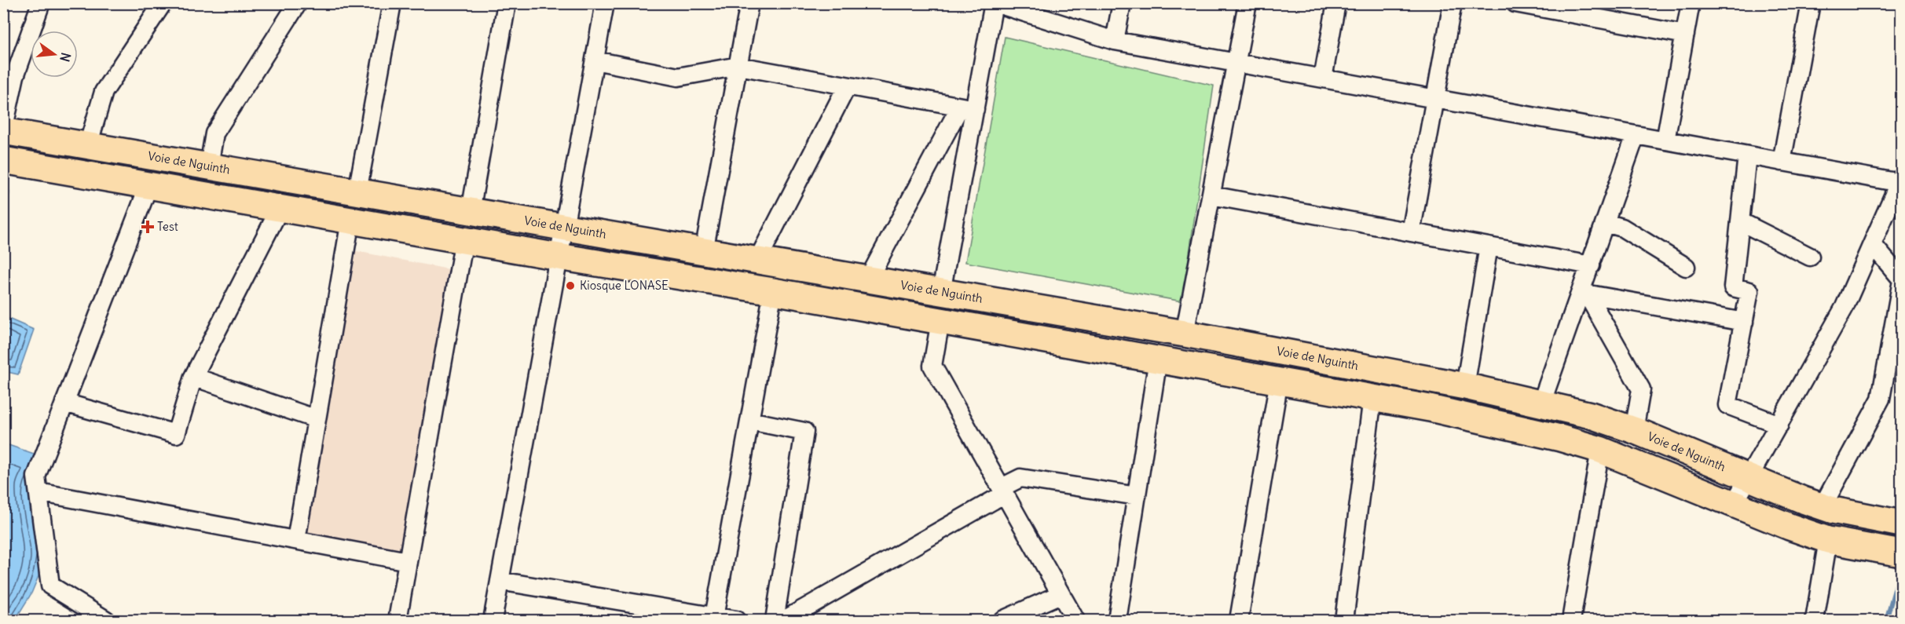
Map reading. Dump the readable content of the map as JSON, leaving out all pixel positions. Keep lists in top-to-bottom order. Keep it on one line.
{"streets":{"highway":["Voie de Nguinth"]},"places":{"health":["Test"],"other":["Kiosque LONASE"]},"north":"right"}
